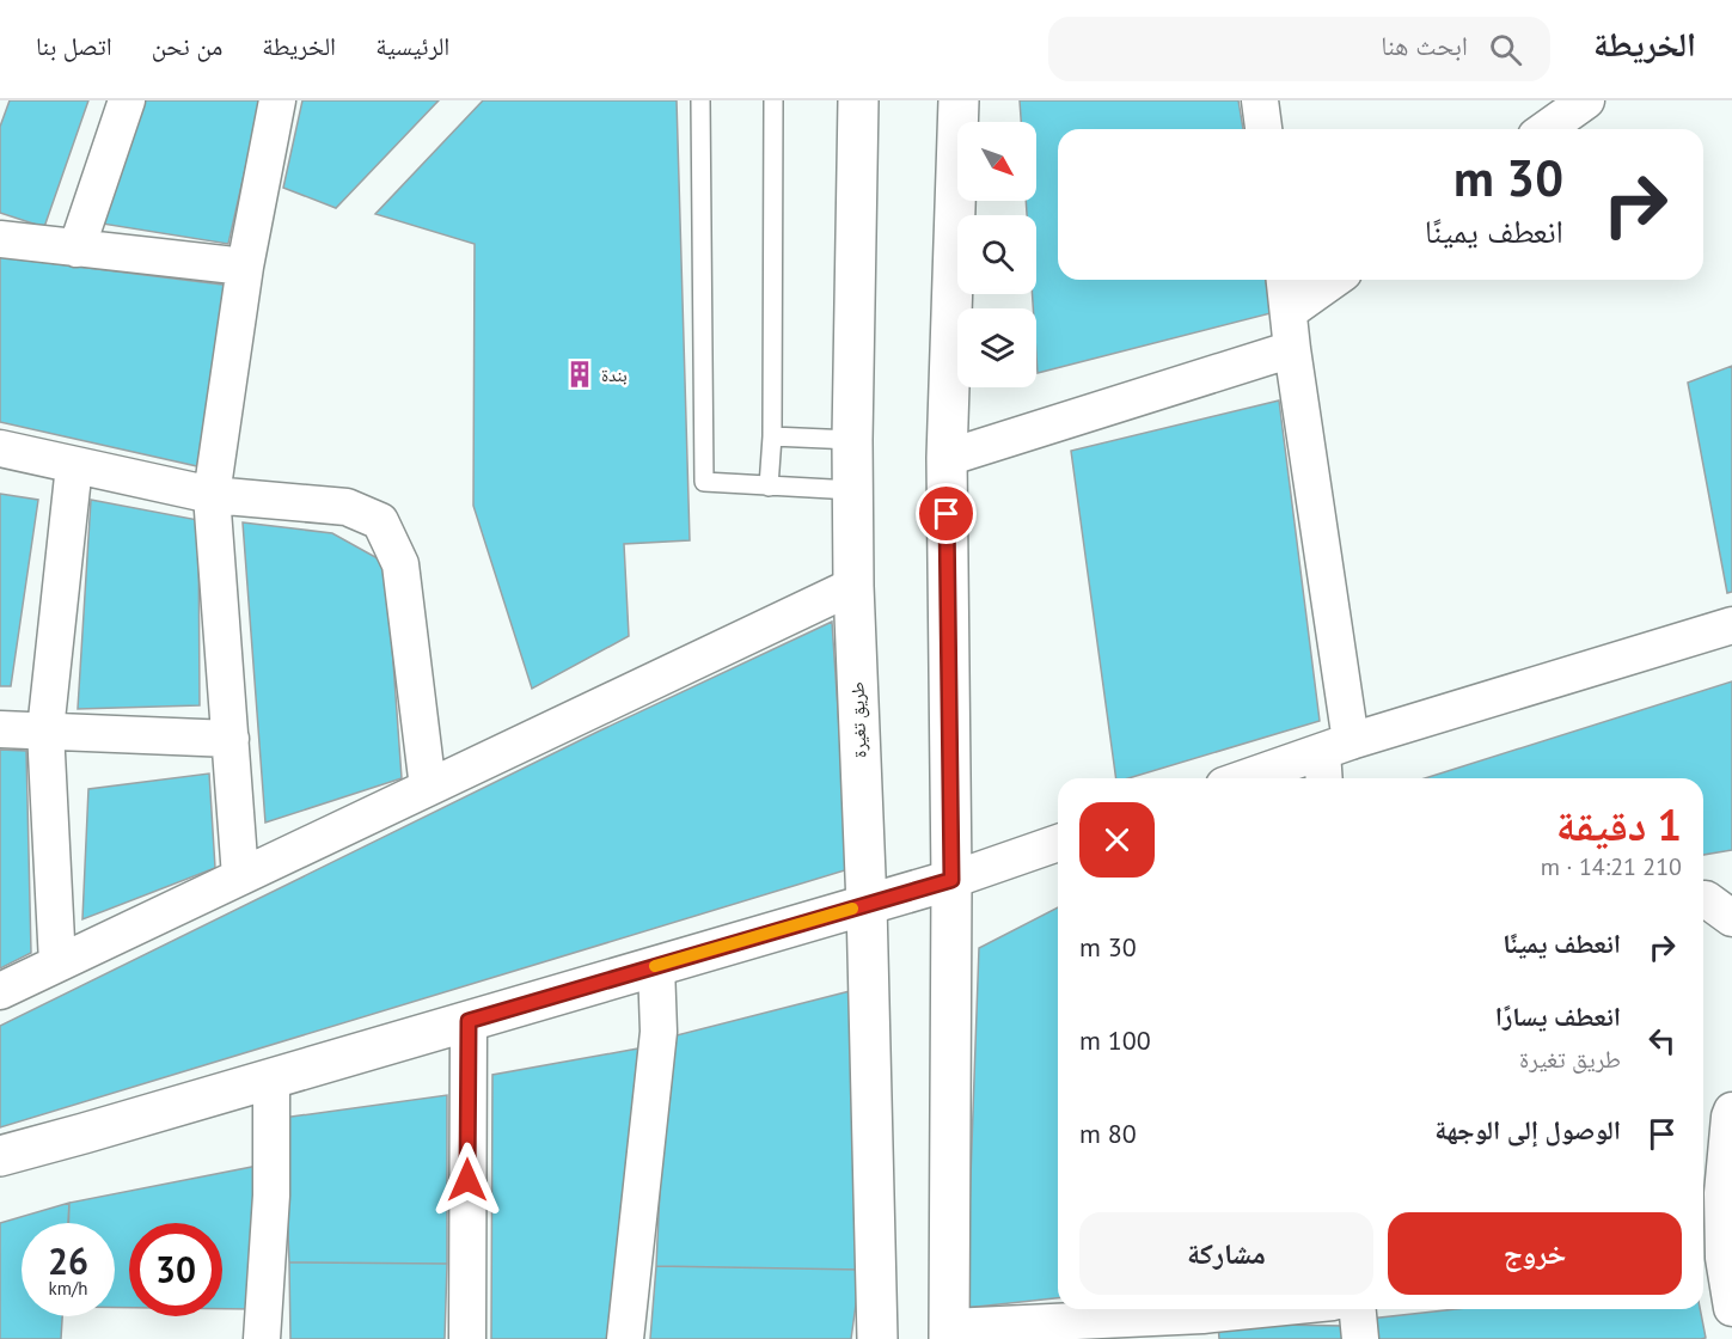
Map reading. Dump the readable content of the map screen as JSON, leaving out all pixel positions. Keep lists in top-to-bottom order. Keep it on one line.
{"streets":{"main road":["طريق تغيرة"]},"places":{"building":["بندة"]},"north":"bottom right","page":{"header":"الخريطة","search":"ابحث هنا","nav":["الرئيسية","الخريطة","من نحن","اتصل بنا"],"turn":["30 m","انعطف يمينًا"],"heading":["1 دقيقة","210 m · 14:21"],"list":[{"name":"انعطف يمينًا","value":"30 m"},{"name":"انعطف يسارًا","note":"طريق تغيرة","value":"100 m"},{"name":"الوصول إلى الوجهة","value":"80 m"}],"buttons":["خروج","مشاركة"],"speed":"26 km/h","limit":"30"}}
